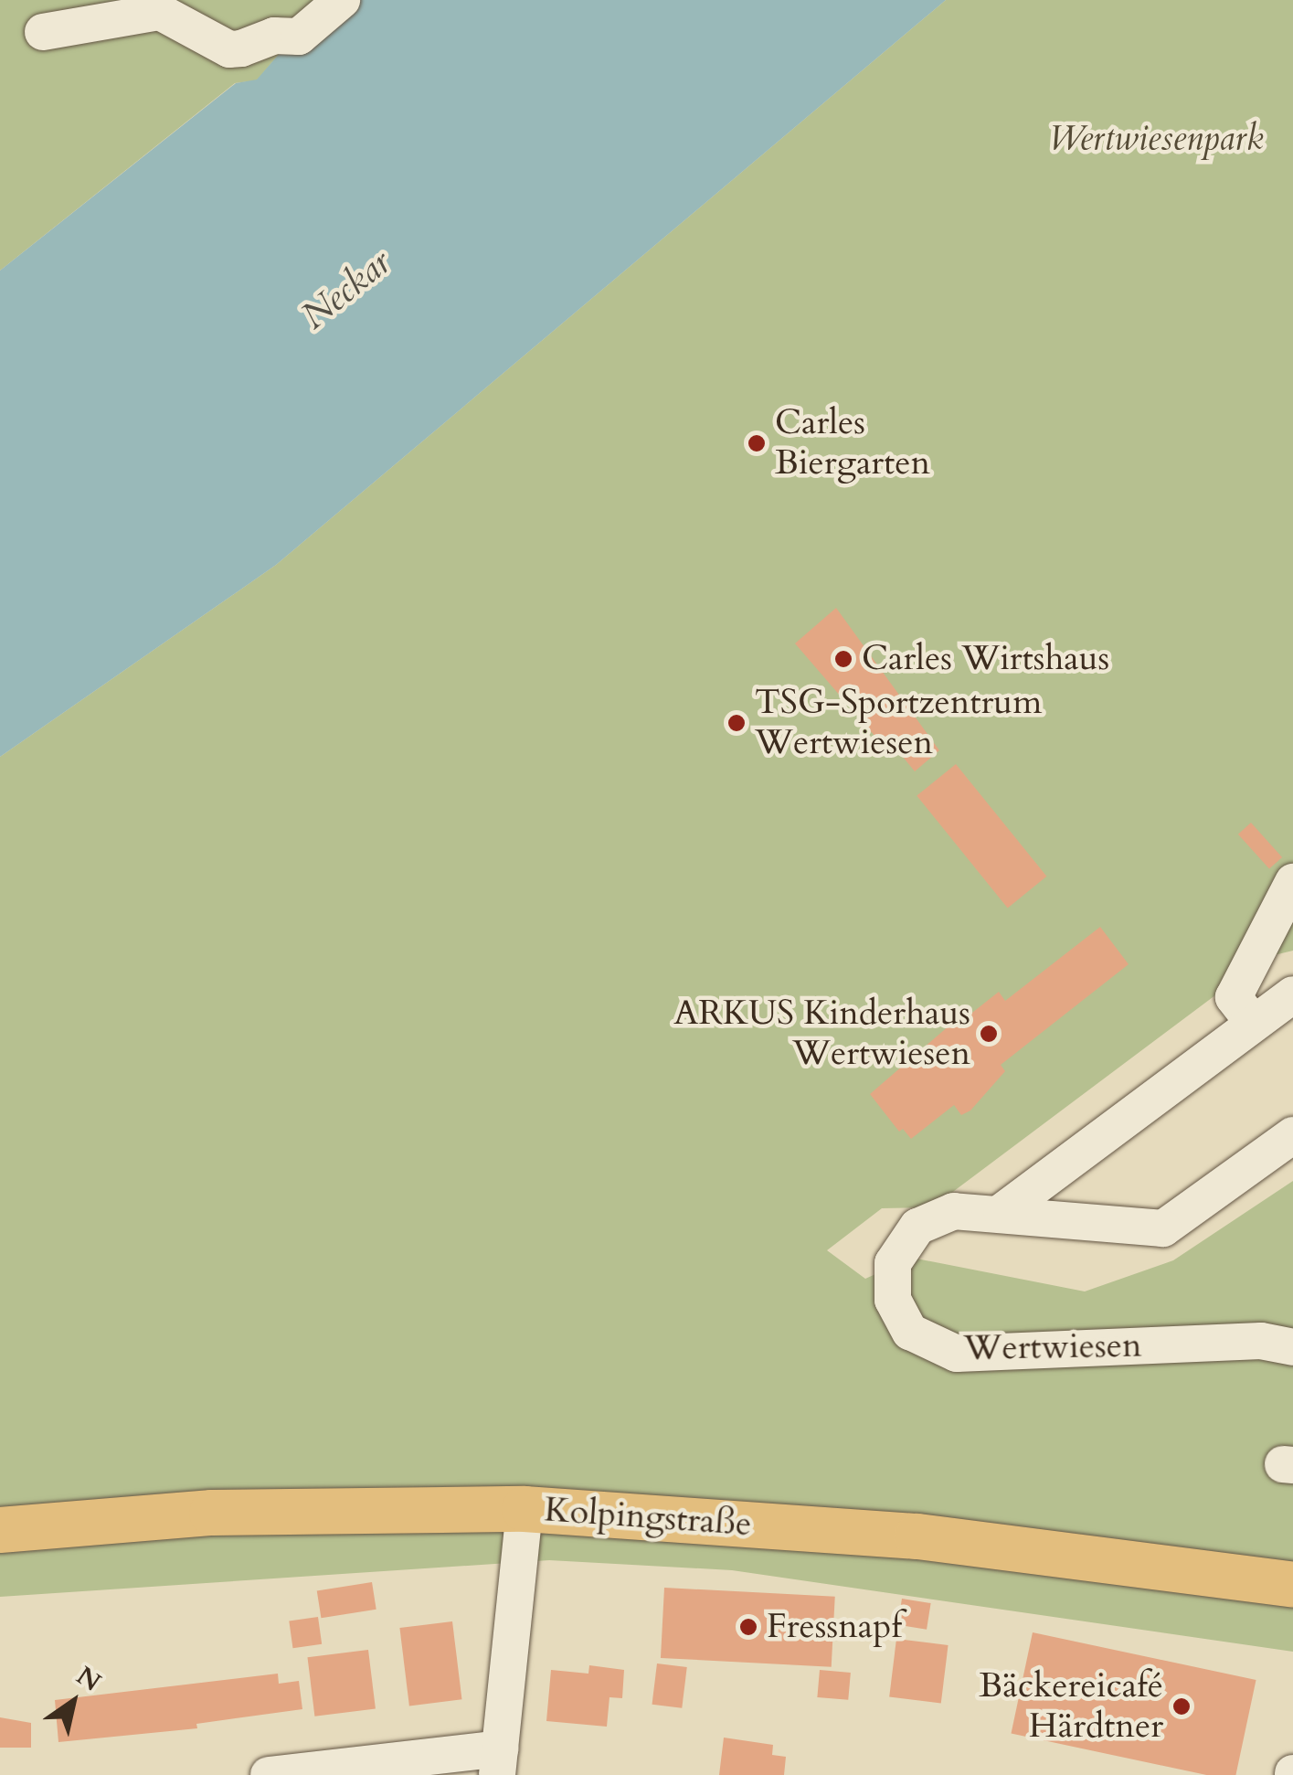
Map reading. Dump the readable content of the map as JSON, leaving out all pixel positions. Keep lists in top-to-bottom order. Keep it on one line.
{"streets":{"main road":["Kolpingstraße"],"street":["Wertwiesen"]},"water":["Neckar"],"parks":["Wertwiesenpark"],"places":["Carles Biergarten","Carles Wirtshaus","TSG-Sportzentrum Wertwiesen","ARKUS Kinderhaus Wertwiesen","Fressnapf","Bäckereicafé Härdtner"],"north":"top right"}
